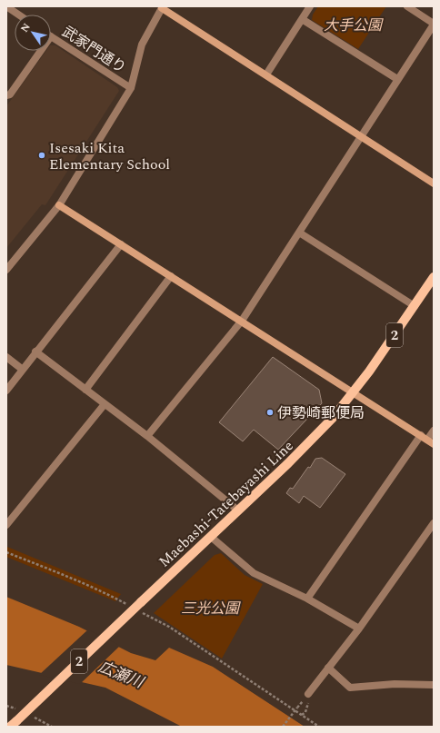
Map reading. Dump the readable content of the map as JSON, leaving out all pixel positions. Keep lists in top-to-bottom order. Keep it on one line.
{"streets":{"main road":["2","Maebashi-Tatebayashi Line"],"street":["武家門通り"]},"water":["広瀬川"],"parks":["大手公園","三光公園"],"places":["Isesaki Kita Elementary School","伊勢崎郵便局"],"north":"top left"}
